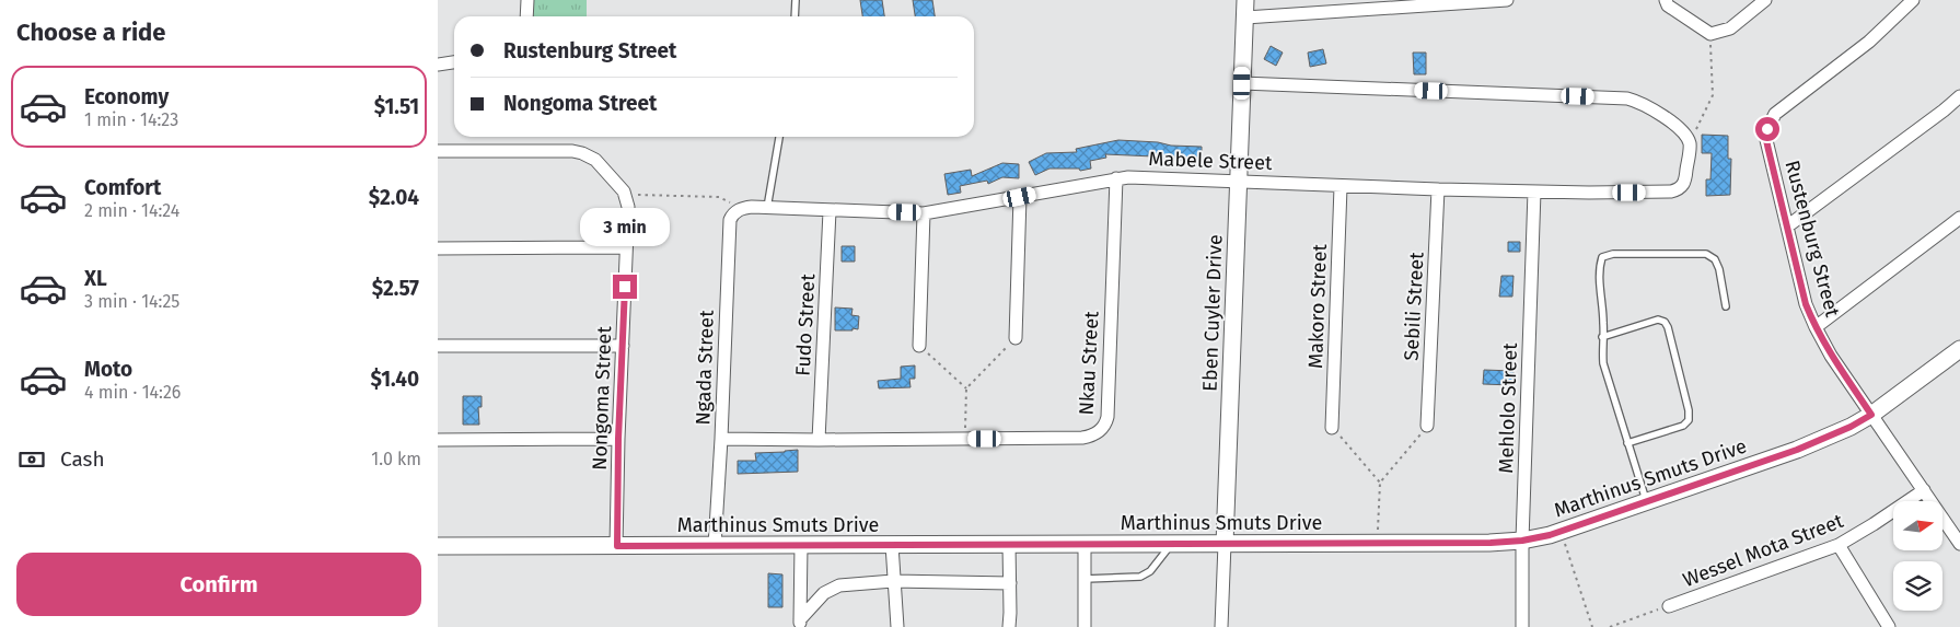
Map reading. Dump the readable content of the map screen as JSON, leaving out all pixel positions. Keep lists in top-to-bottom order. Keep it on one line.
{"streets":{"street":["Mabele Street","Rustenburg Street","Makoro Street","Sebili Street","Eben Cuyler Drive","Fudo Street","Nkau Street","Ngada Street","Nongoma Street","Mehlolo Street","Marthinus Smuts Drive","Wessel Mota Street"]},"crossings":[["Mabele Street","Makoro Street"],["Mabele Street","Sebili Street"],["Mabele Street","Eben Cuyler Drive"],["Mabele Street","Fudo Street"],["Mabele Street","Nkau Street"],["Mabele Street","Ngada Street"],["Mabele Street","Mehlolo Street"],["Rustenburg Street","Marthinus Smuts Drive"],["Rustenburg Street","Wessel Mota Street"],["Eben Cuyler Drive","Marthinus Smuts Drive"],["Fudo Street","Nkau Street"],["Nkau Street","Ngada Street"],["Ngada Street","Marthinus Smuts Drive"],["Nongoma Street","Marthinus Smuts Drive"],["Mehlolo Street","Marthinus Smuts Drive"]],"north":"right","page":{"heading":"Choose a ride","banner":["Rustenburg Street","Nongoma Street"],"list":[{"name":"Economy","note":"1 min · 14:23","value":"$1.51"},{"name":"Comfort","note":"2 min · 14:24","value":"$2.04"},{"name":"XL","note":"3 min · 14:25","value":"$2.57"},{"name":"Moto","note":"4 min · 14:26","value":"$1.40"}],"bubble":"3 min","pay":["Cash","1.0 km"],"buttons":"Confirm"}}
